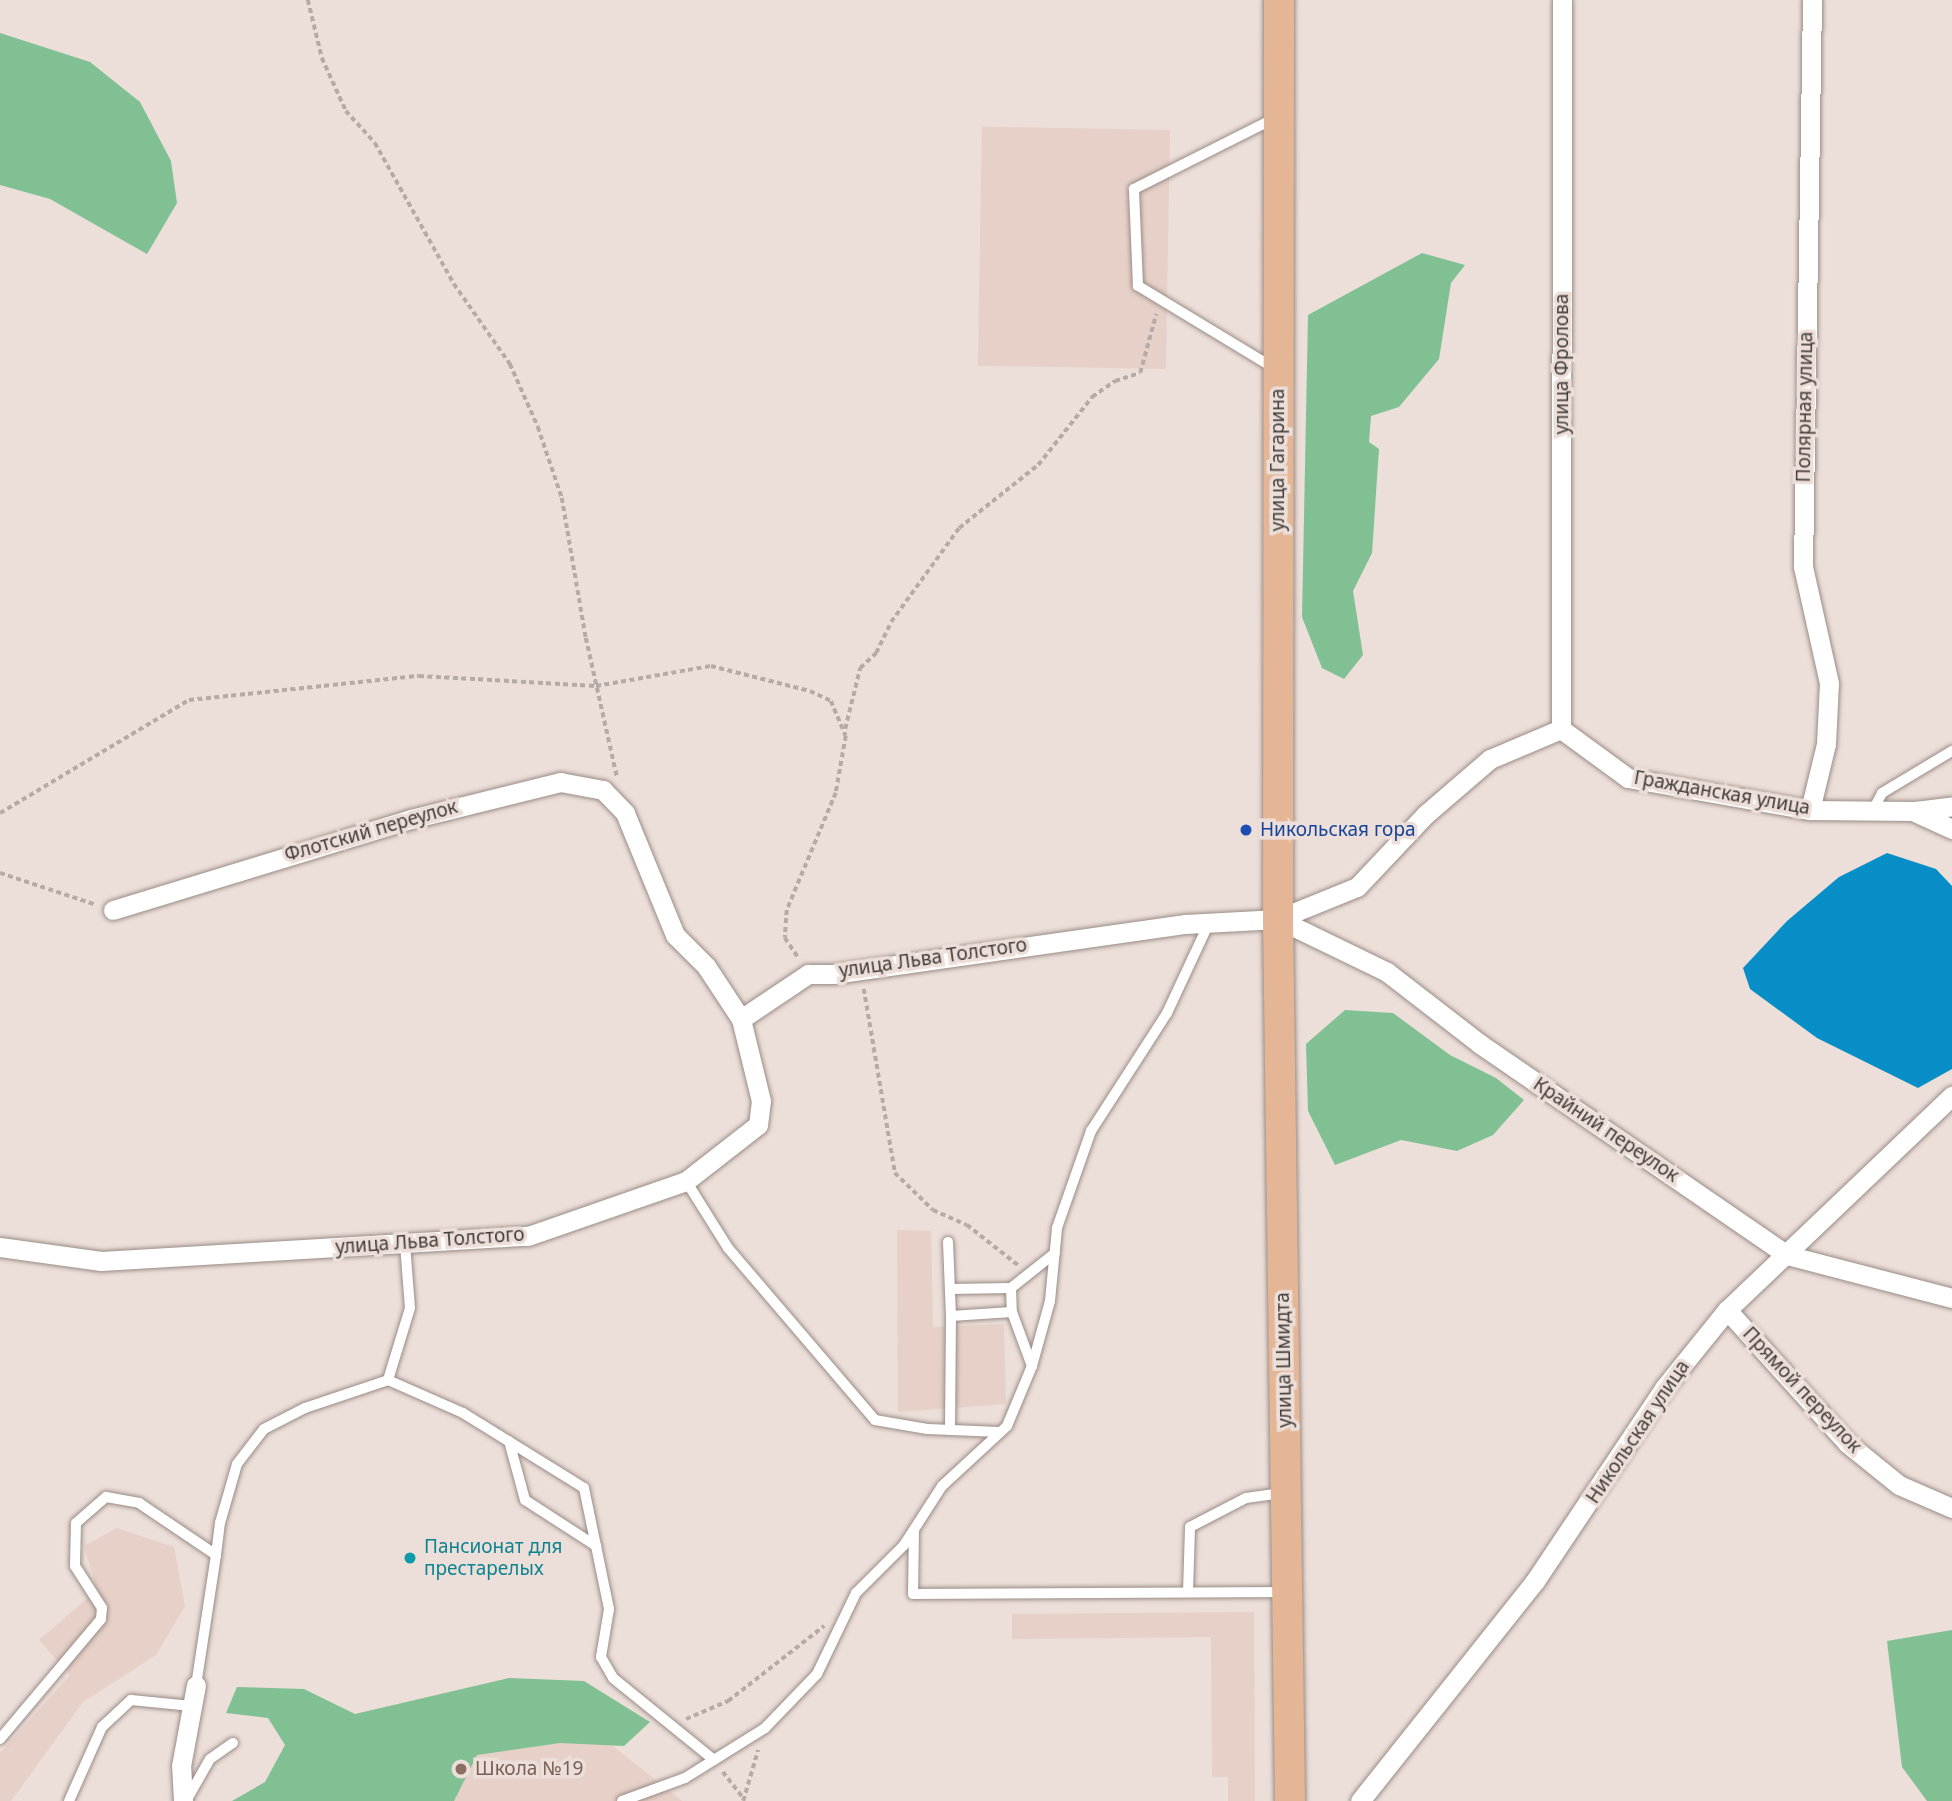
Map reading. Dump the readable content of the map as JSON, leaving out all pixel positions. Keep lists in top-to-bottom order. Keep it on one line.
{"streets":{"main road":["улица Гагарина","улица Шмидта"],"street":["улица Фролова","Полярная улица","Гражданская улица","Флотский переулок","улица Льва Толстого","Крайний переулок","Прямой переулок","Никольская улица"]},"crossings":[["улица Фролова","Гражданская улица"],["Полярная улица","Гражданская улица"],["улица Гагарина","улица Льва Толстого"],["улица Гагарина","Крайний переулок"],["улица Гагарина","улица Шмидта"],["улица Льва Толстого","Крайний переулок"],["улица Льва Толстого","улица Шмидта"],["Крайний переулок","улица Шмидта"],["Крайний переулок","Никольская улица"],["Прямой переулок","Никольская улица"]],"places":["Никольская гора","Пансионат для престарелых","Школа №19"]}
